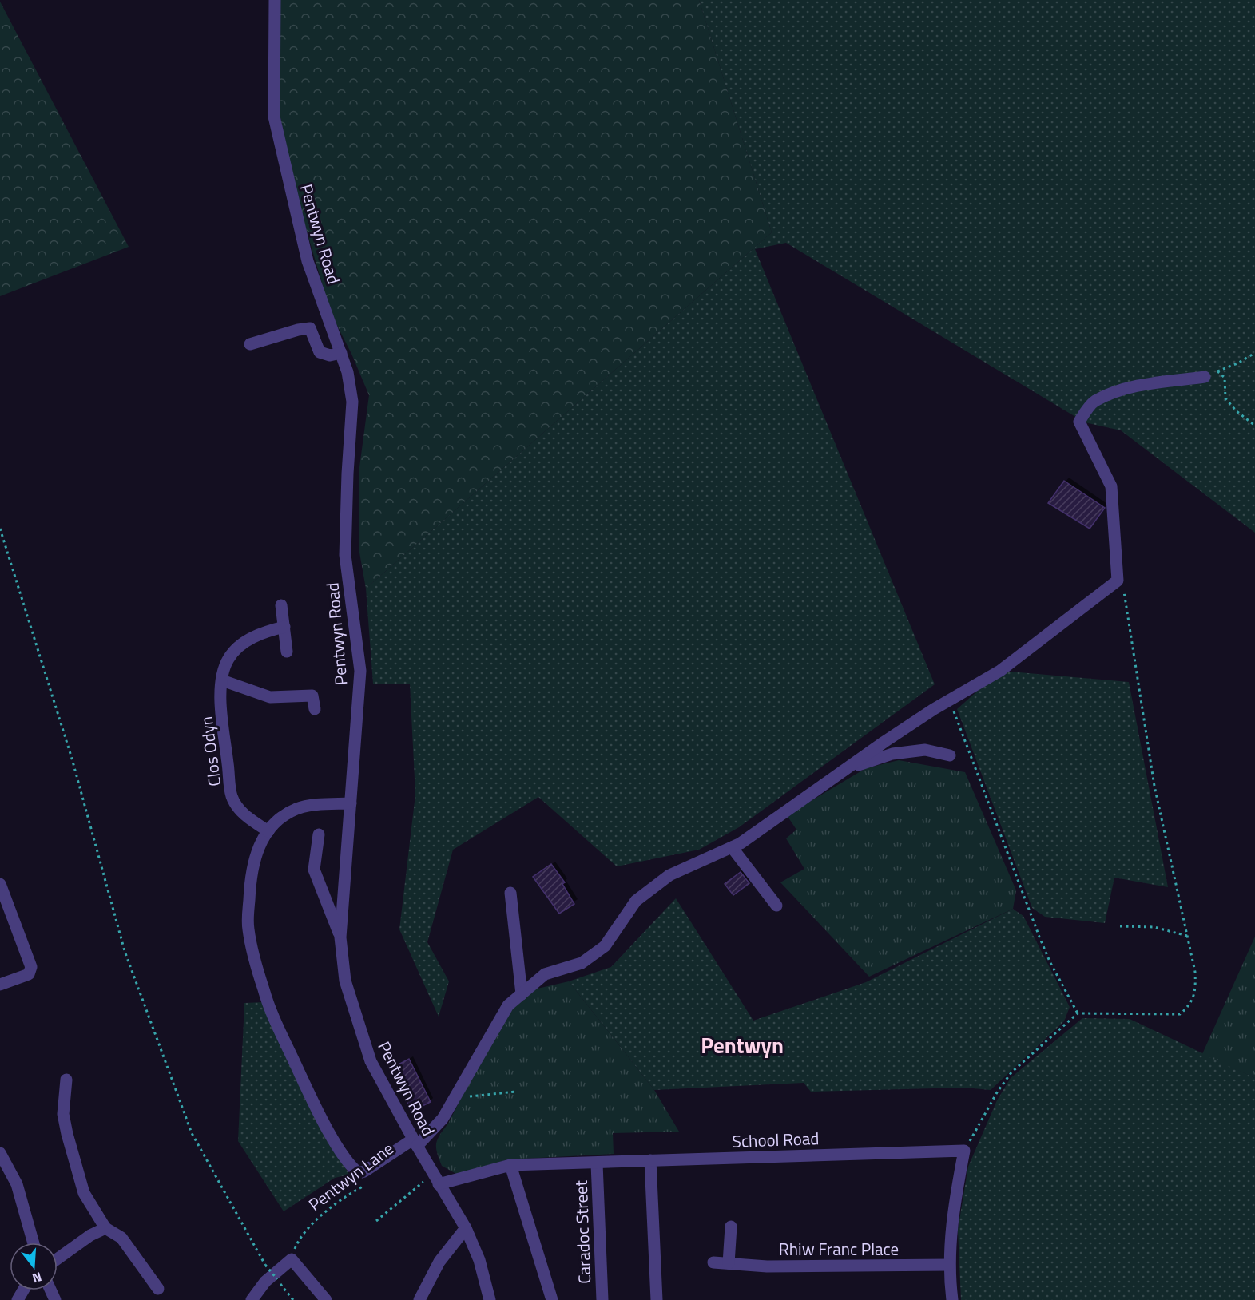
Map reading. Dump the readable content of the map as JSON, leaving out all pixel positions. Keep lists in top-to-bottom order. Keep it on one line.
{"streets":{"street":["Pentwyn Road","Clos Odyn","School Road","Caradoc Street","Rhiw Franc Place"],"path":["Pentwyn Lane"]},"crossings":[["Pentwyn Road","School Road"],["School Road","Caradoc Street"]],"districts":["Pentwyn"],"north":"bottom"}
